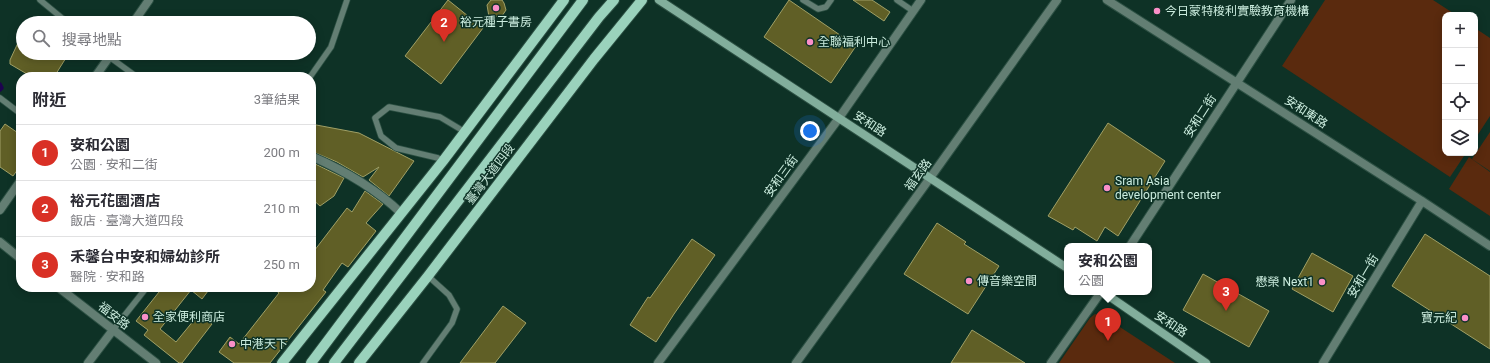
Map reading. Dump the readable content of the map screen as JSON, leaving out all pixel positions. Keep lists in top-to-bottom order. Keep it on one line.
{"streets":{"main road":["安和路","臺灣大道四段"],"street":["安和東路","安和二街","福玄路","安和三街","安和一街","福安路"]},"crossings":[["安和東路","安和二街"],["安和東路","安和一街"],["安和路","福玄路"],["安和路","安和三街"]],"places":["裕元種子書房","今日蒙特梭利實驗教育機構","全聯福利中心","Sram Asia development center","傳音樂空間","懋榮 Next1","全家便利商店","寶元紀","中港天下"],"page":{"pins":["2","3","1"],"map_buttons":["+","−"],"search":"搜尋地點","heading":["附近","3筆結果"],"list":[{"mark":"1","name":"安和公園","note":"公園 · 安和二街","value":"200 m"},{"mark":"2","name":"裕元花園酒店","note":"飯店 · 臺灣大道四段","value":"210 m"},{"mark":"3","name":"禾馨台中安和婦幼診所","note":"醫院 · 安和路","value":"250 m"}],"popup":["安和公園","公園"]}}
